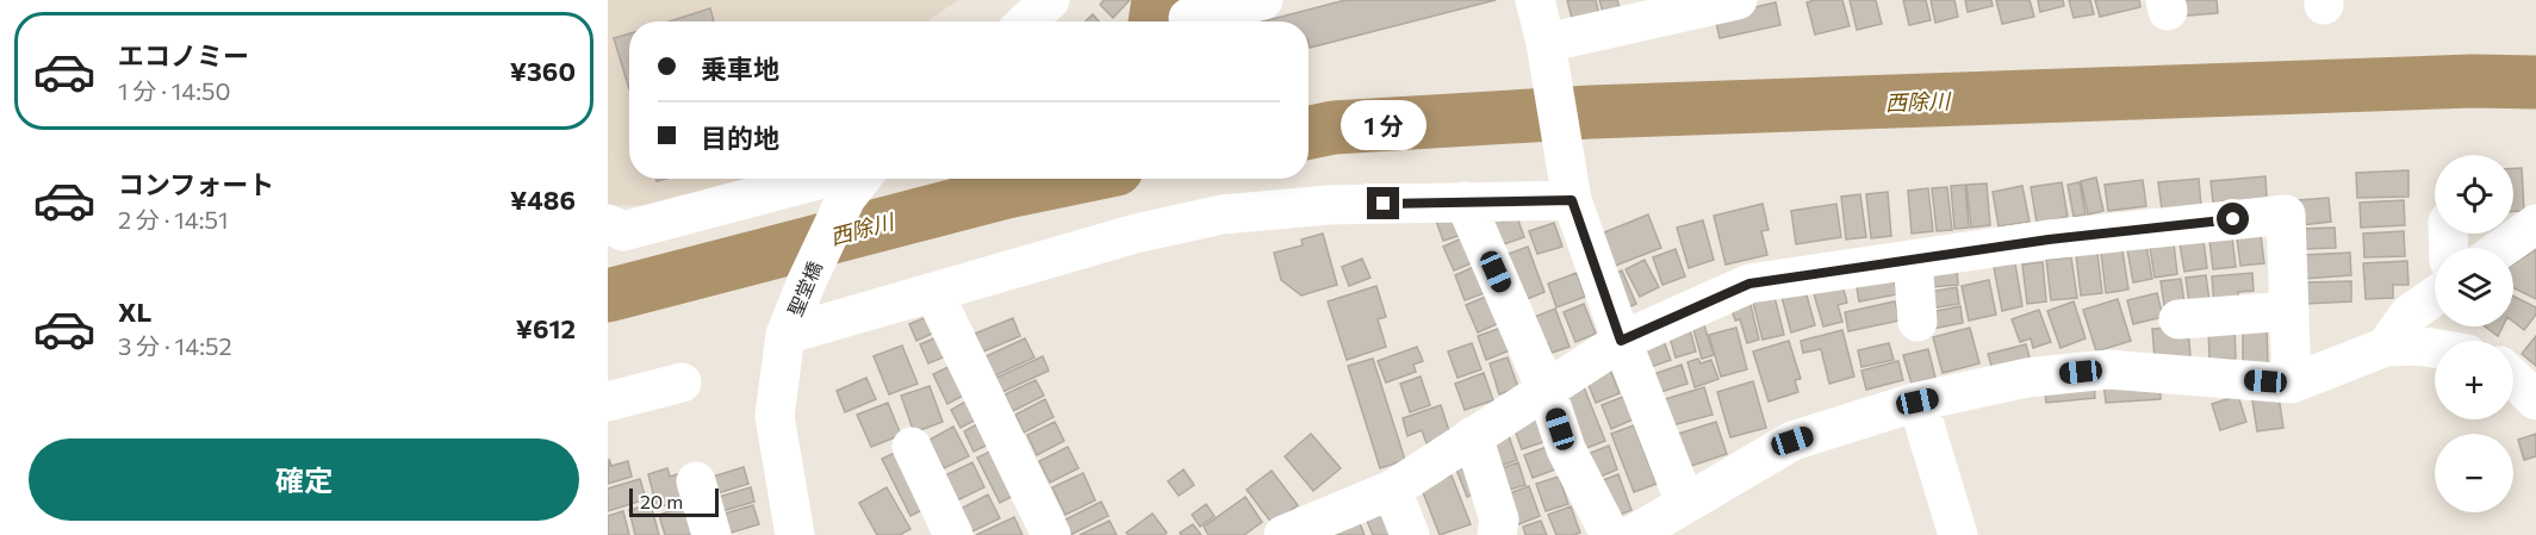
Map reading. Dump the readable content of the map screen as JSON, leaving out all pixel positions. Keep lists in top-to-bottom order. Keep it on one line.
{"streets":{"street":["聖堂橋"]},"water":["西除川"],"scale_bar":"20 m","page":{"list":[{"name":"エコノミー","note":"1 分 · 14:50","value":"¥360"},{"name":"コンフォート","note":"2 分 · 14:51","value":"¥486"},{"name":"XL","note":"3 分 · 14:52","value":"¥612"}],"banner":["乗車地","目的地"],"bubble":"1 分","map_buttons":["+","−"],"buttons":"確定","scale":"20 m"}}
